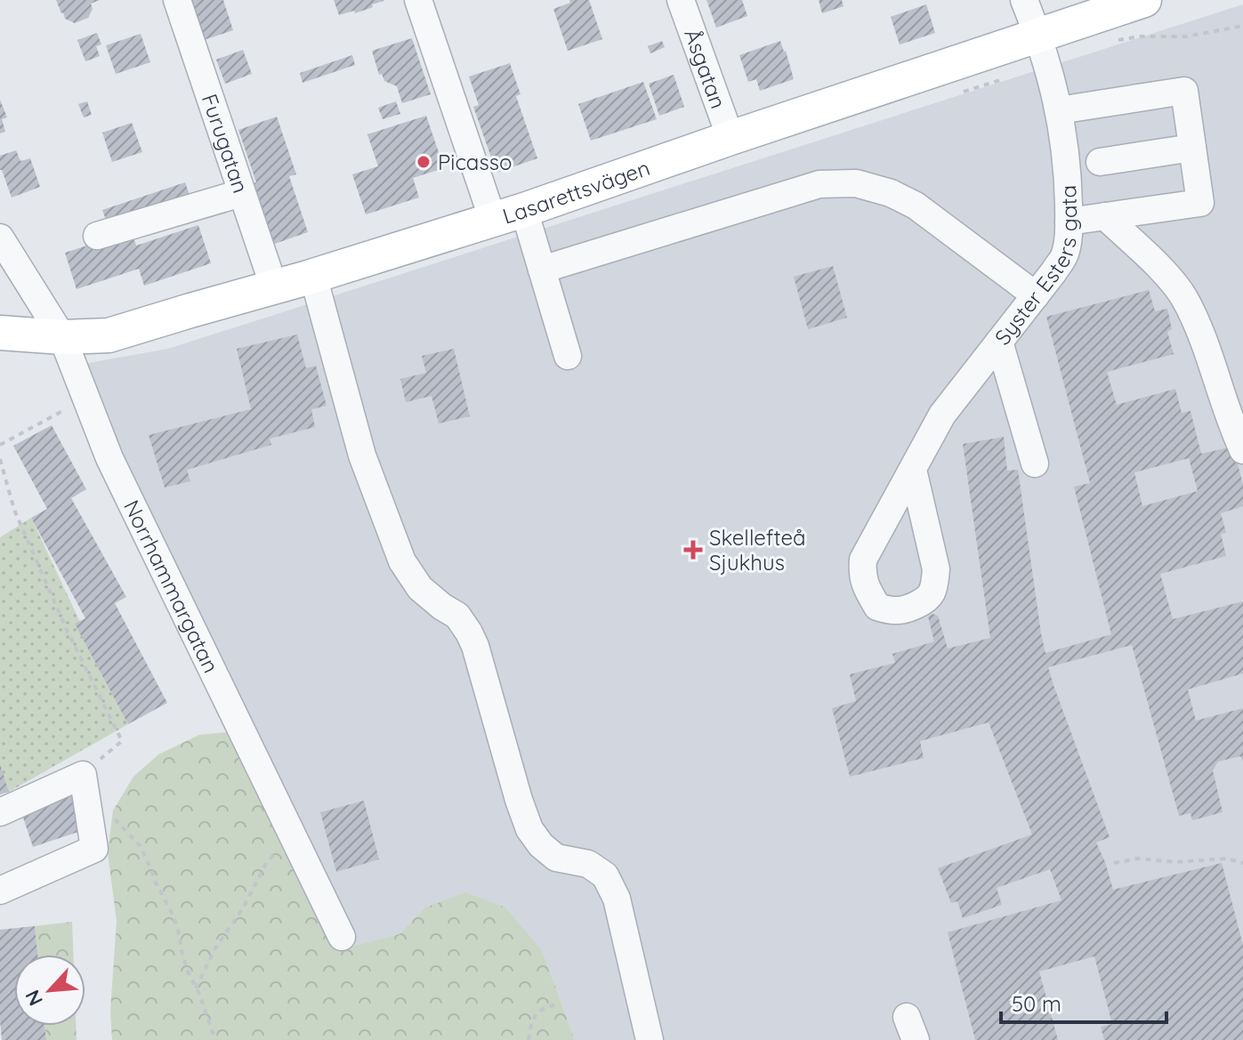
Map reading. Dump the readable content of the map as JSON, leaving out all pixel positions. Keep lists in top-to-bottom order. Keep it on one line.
{"streets":{"main road":["Lasarettsvägen"],"street":["Åsgatan","Furugatan","Syster Esters gata","Norrhammargatan"]},"crossings":[["Åsgatan","Lasarettsvägen"],["Furugatan","Lasarettsvägen"],["Lasarettsvägen","Syster Esters gata"],["Lasarettsvägen","Norrhammargatan"]],"places":{"other":["Picasso"],"health":["Skellefteå Sjukhus"]},"scale_bar":"50 m","north":"bottom left"}
